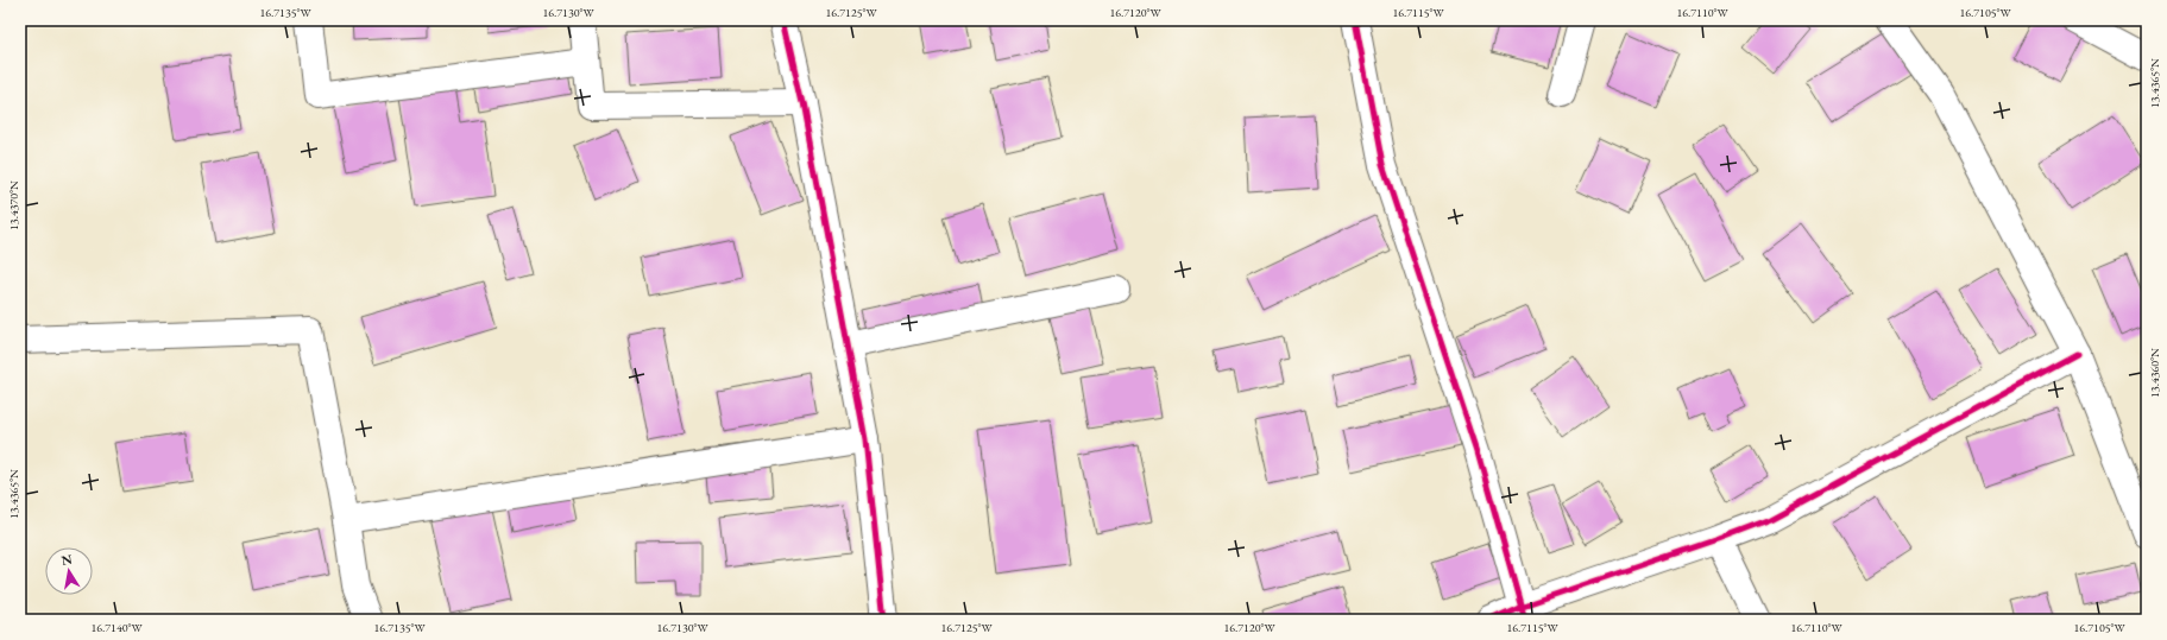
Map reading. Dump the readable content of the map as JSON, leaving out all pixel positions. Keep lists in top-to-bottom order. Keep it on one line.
{"north":"top","coordinates":["16.7135°W","16.7130°W","16.7125°W","16.7120°W","16.7115°W","16.7110°W","16.7105°W","13.4365°N","13.4370°N","13.4360°N","16.7140°W"]}
